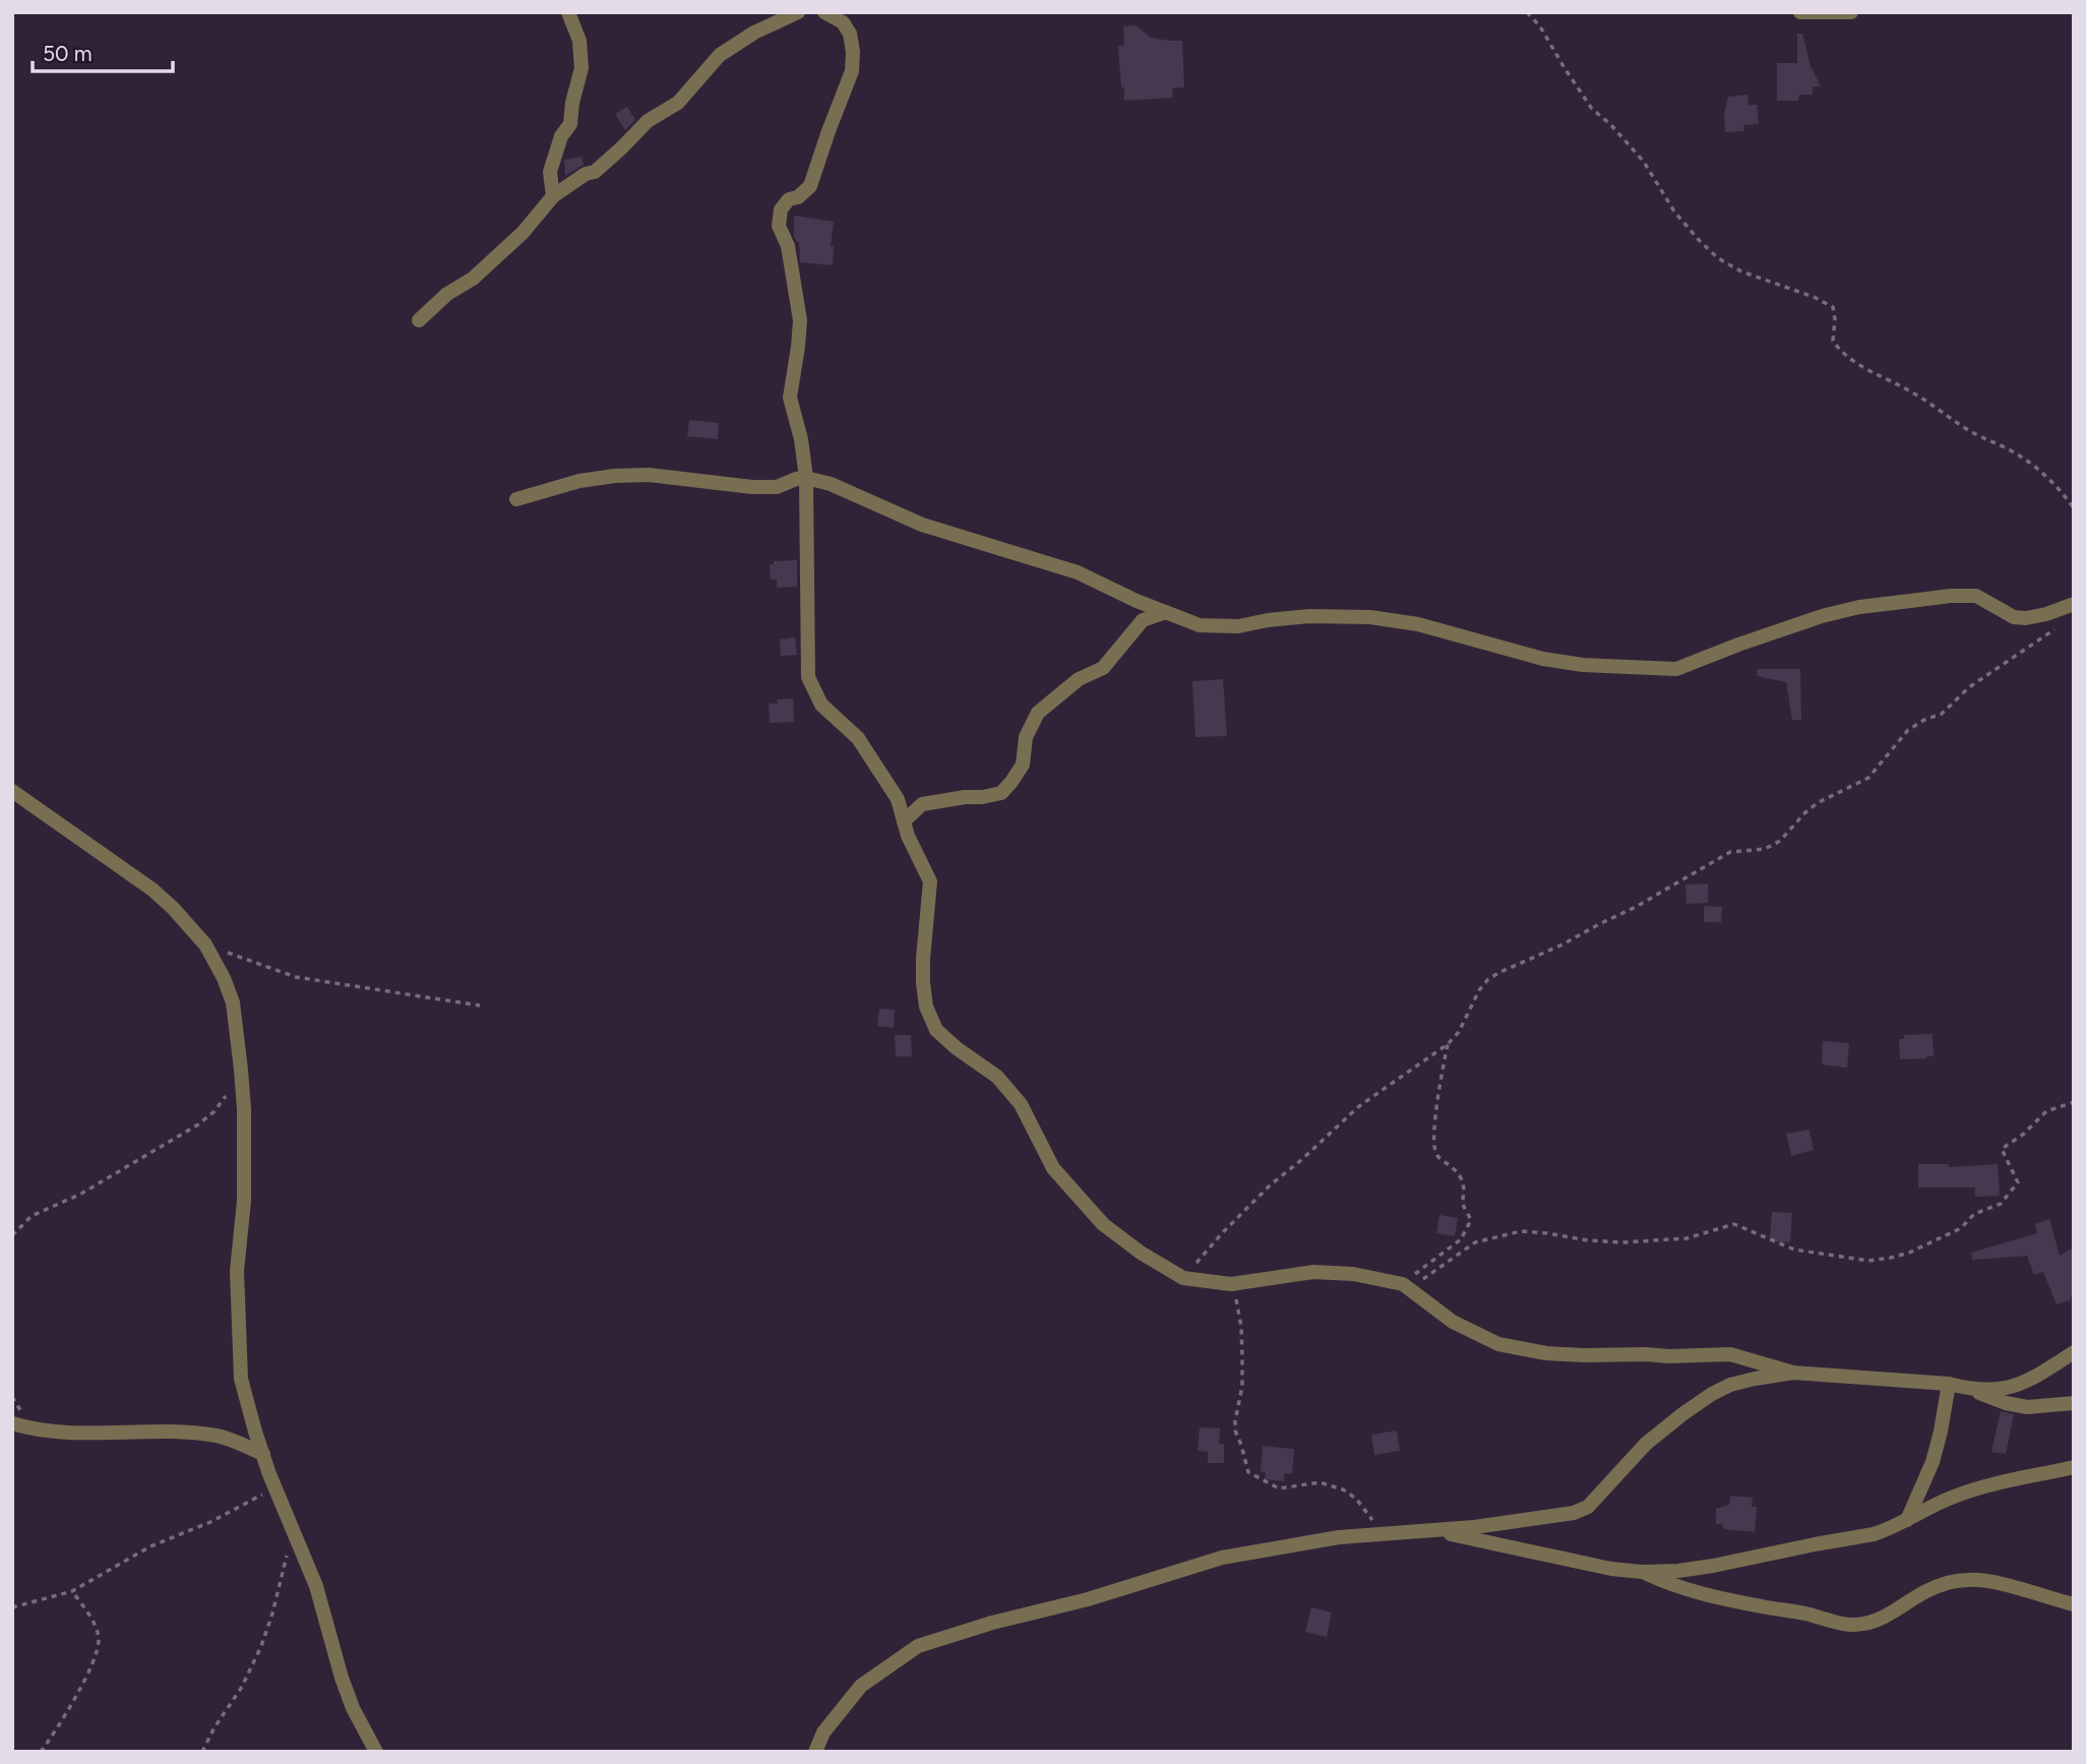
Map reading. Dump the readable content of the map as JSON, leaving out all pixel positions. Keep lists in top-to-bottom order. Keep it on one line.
{"scale_bar":"50 m"}
